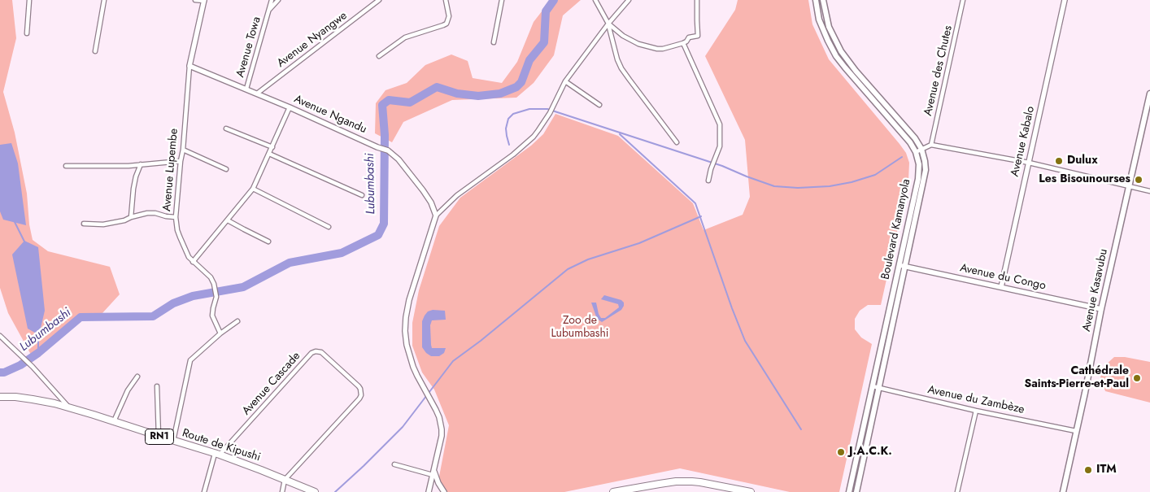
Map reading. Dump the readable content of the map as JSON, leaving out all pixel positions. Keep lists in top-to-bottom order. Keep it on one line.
{"streets":{"highway":["RN1","Route de Kipushi"],"main road":["Boulevard Kamanyola","Avenue Kasavubu"],"street":["Avenue Nyangwe","Avenue Towa","Avenue des Chutes","Avenue Ngandu","Avenue Kabalo","Avenue Lupembe","Avenue du Congo","Avenue Cascade","Avenue du Zambèze"]},"crossings":[["Avenue Nyangwe","Avenue Ngandu"],["Avenue Towa","Avenue Ngandu"],["Avenue Ngandu","Avenue Lupembe"],["Avenue Kabalo","Avenue du Congo"],["Boulevard Kamanyola","Avenue du Congo"],["Boulevard Kamanyola","Avenue du Zambèze"],["Avenue du Congo","Avenue Kasavubu"],["Avenue Kasavubu","Avenue du Zambèze"],["Avenue Cascade","Route de Kipushi"]],"water":["Lubumbashi"],"parks":["Zoo de Lubumbashi"],"places":["Dulux","Les Bisounourses","Cathédrale Saints-Pierre-et-Paul","J.A.C.K.","ITM"]}
